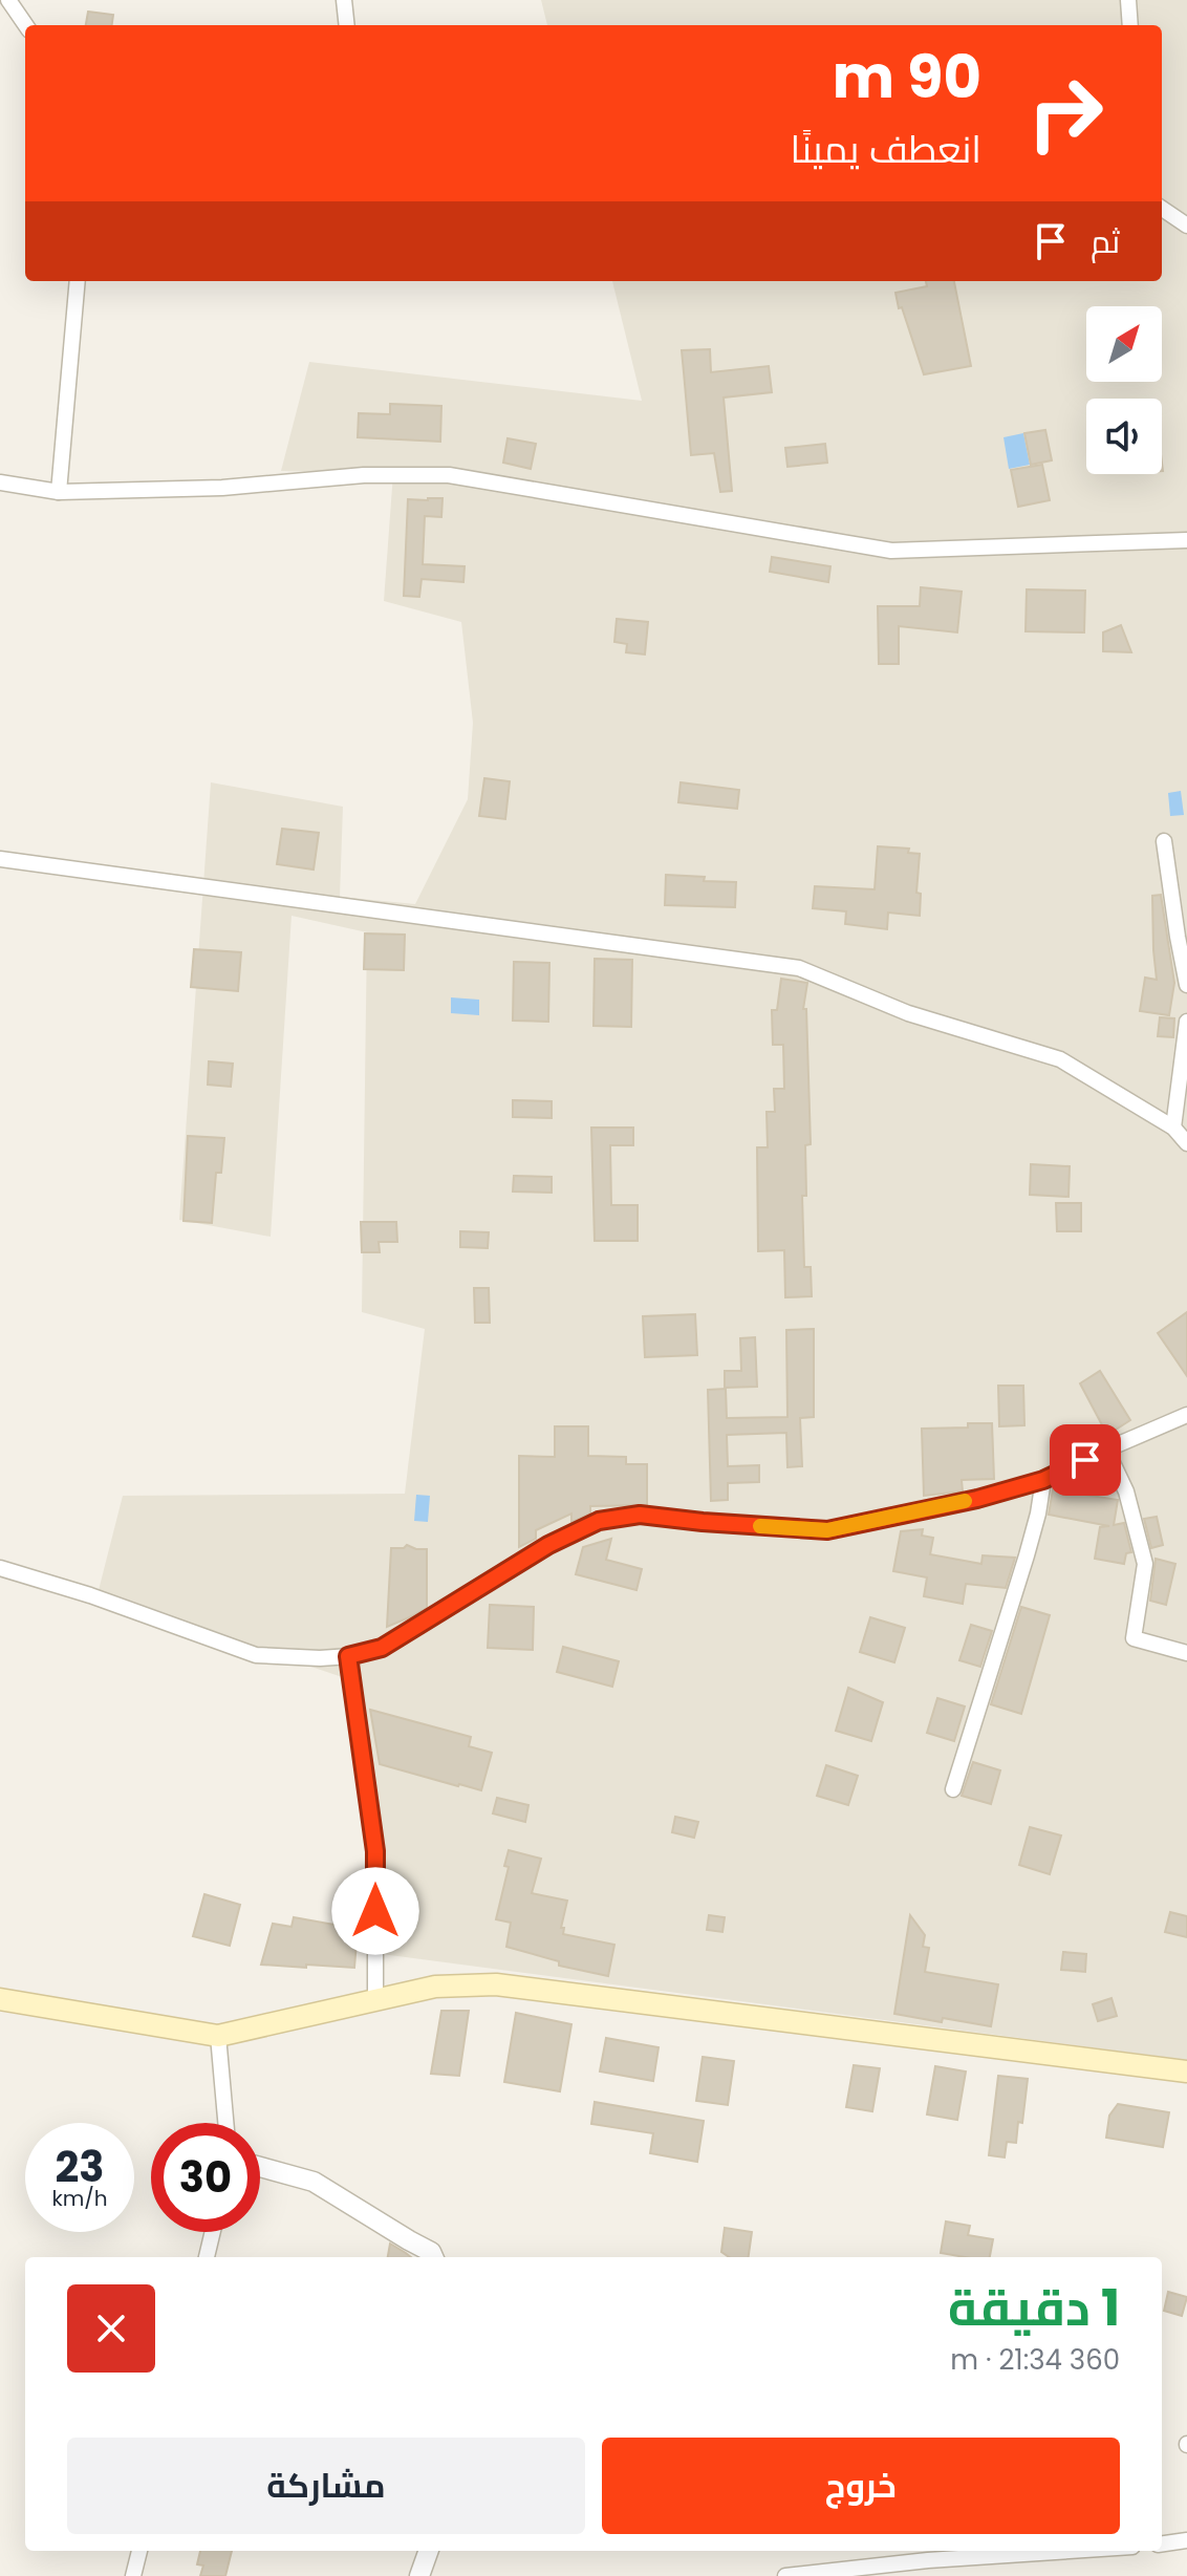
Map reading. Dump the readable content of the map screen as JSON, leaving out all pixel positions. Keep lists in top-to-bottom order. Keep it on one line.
{"north":"top right","page":{"turn":["90 m","انعطف يمينًا"],"then":"ثم","speed":"23 km/h","limit":"30","heading":["1 دقيقة","360 m · 21:34"],"buttons":["خروج","مشاركة"]}}
